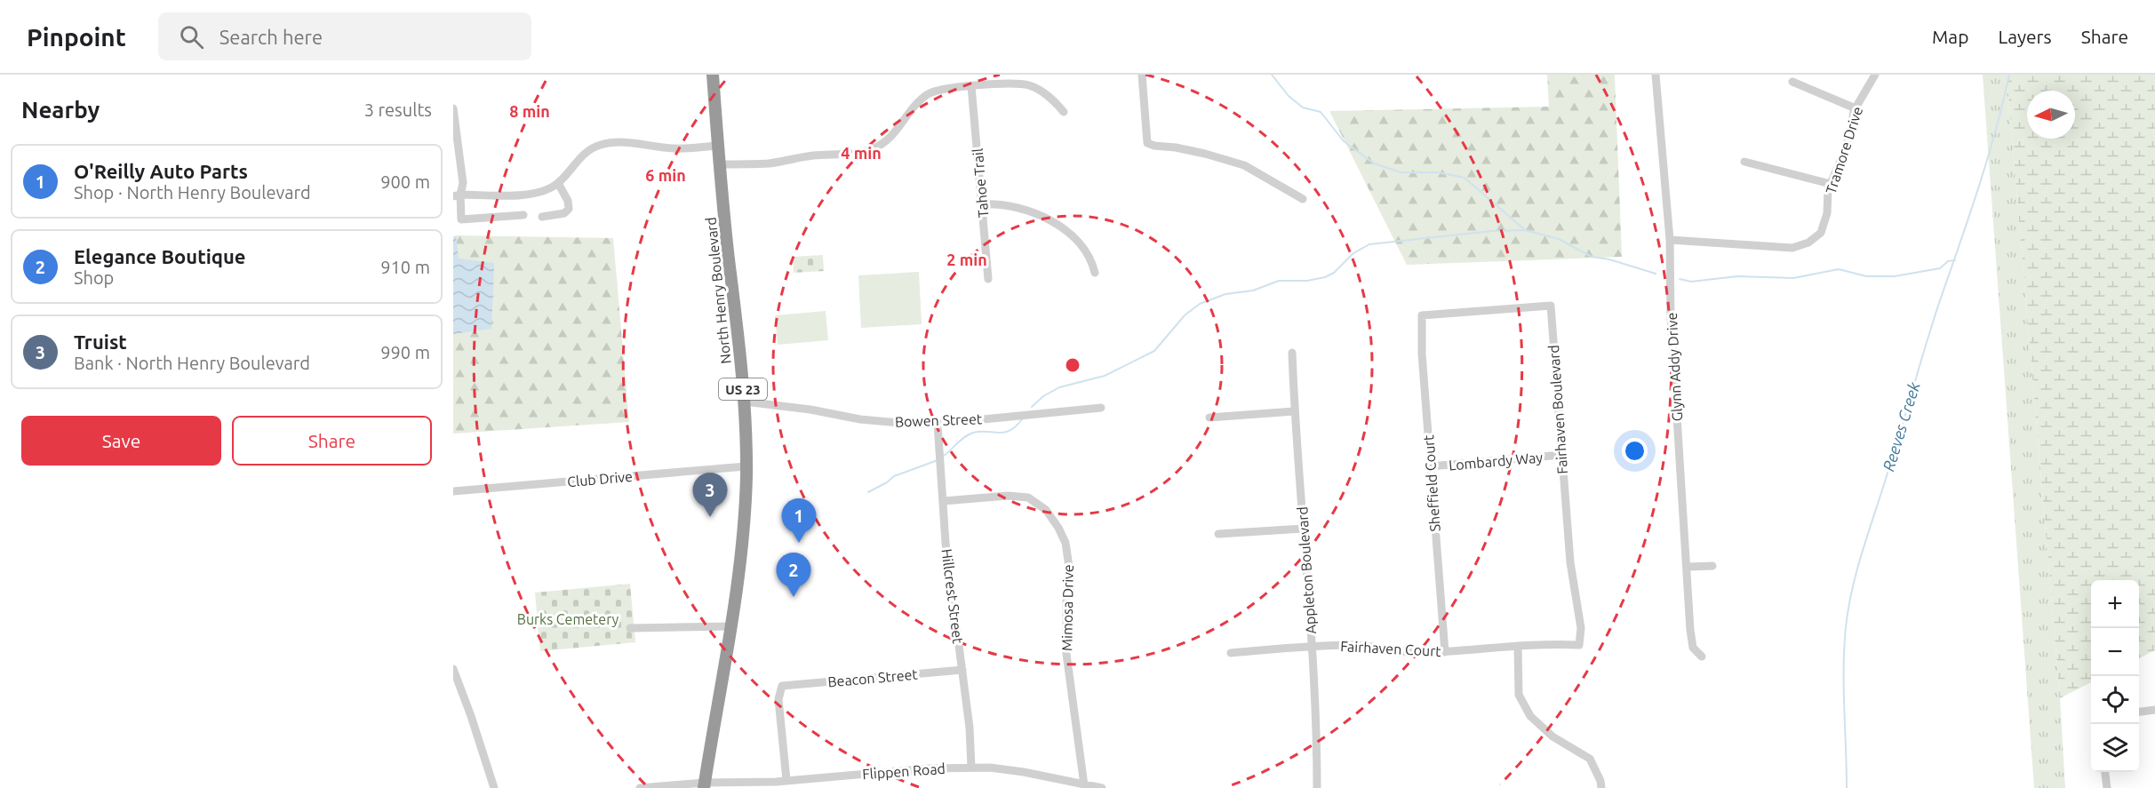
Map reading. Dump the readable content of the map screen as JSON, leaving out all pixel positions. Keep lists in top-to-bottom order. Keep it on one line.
{"streets":{"highway":["North Henry Boulevard","US 23"],"street":["Tramore Drive","Tahoe Trail","Glynn Addy Drive","Fairhaven Boulevard","Bowen Street","Lombardy Way","Club Drive","Sheffield Court","Appleton Boulevard","Hillcrest Street","Mimosa Drive","Fairhaven Court","Beacon Street","Flippen Road"]},"crossings":[["Tramore Drive","Glynn Addy Drive"],["North Henry Boulevard","Bowen Street"],["North Henry Boulevard","Club Drive"],["North Henry Boulevard","Flippen Road"],["Fairhaven Boulevard","Lombardy Way"],["Fairhaven Boulevard","Sheffield Court"],["Fairhaven Boulevard","Fairhaven Court"],["Bowen Street","Hillcrest Street"],["Lombardy Way","Sheffield Court"],["Sheffield Court","Fairhaven Court"],["Appleton Boulevard","Fairhaven Court"],["Hillcrest Street","Mimosa Drive"],["Hillcrest Street","Beacon Street"],["Hillcrest Street","Flippen Road"],["Mimosa Drive","Flippen Road"],["Beacon Street","Flippen Road"]],"water":["Reeves Creek"],"parks":["Burks Cemetery"],"north":"left","page":{"header":"Pinpoint","search":"Search here","nav":["Map","Layers","Share"],"heading":["Nearby","3 results"],"list":[{"mark":"1","name":"O'Reilly Auto Parts","note":"Shop · North Henry Boulevard","value":"900 m"},{"mark":"2","name":"Elegance Boutique","note":"Shop","value":"910 m"},{"mark":"3","name":"Truist","note":"Bank · North Henry Boulevard","value":"990 m"}],"buttons":["Save","Share"],"pins":["3","1","2"],"map_buttons":["+","−"]},"rings":["8 min","4 min","6 min","2 min"]}
